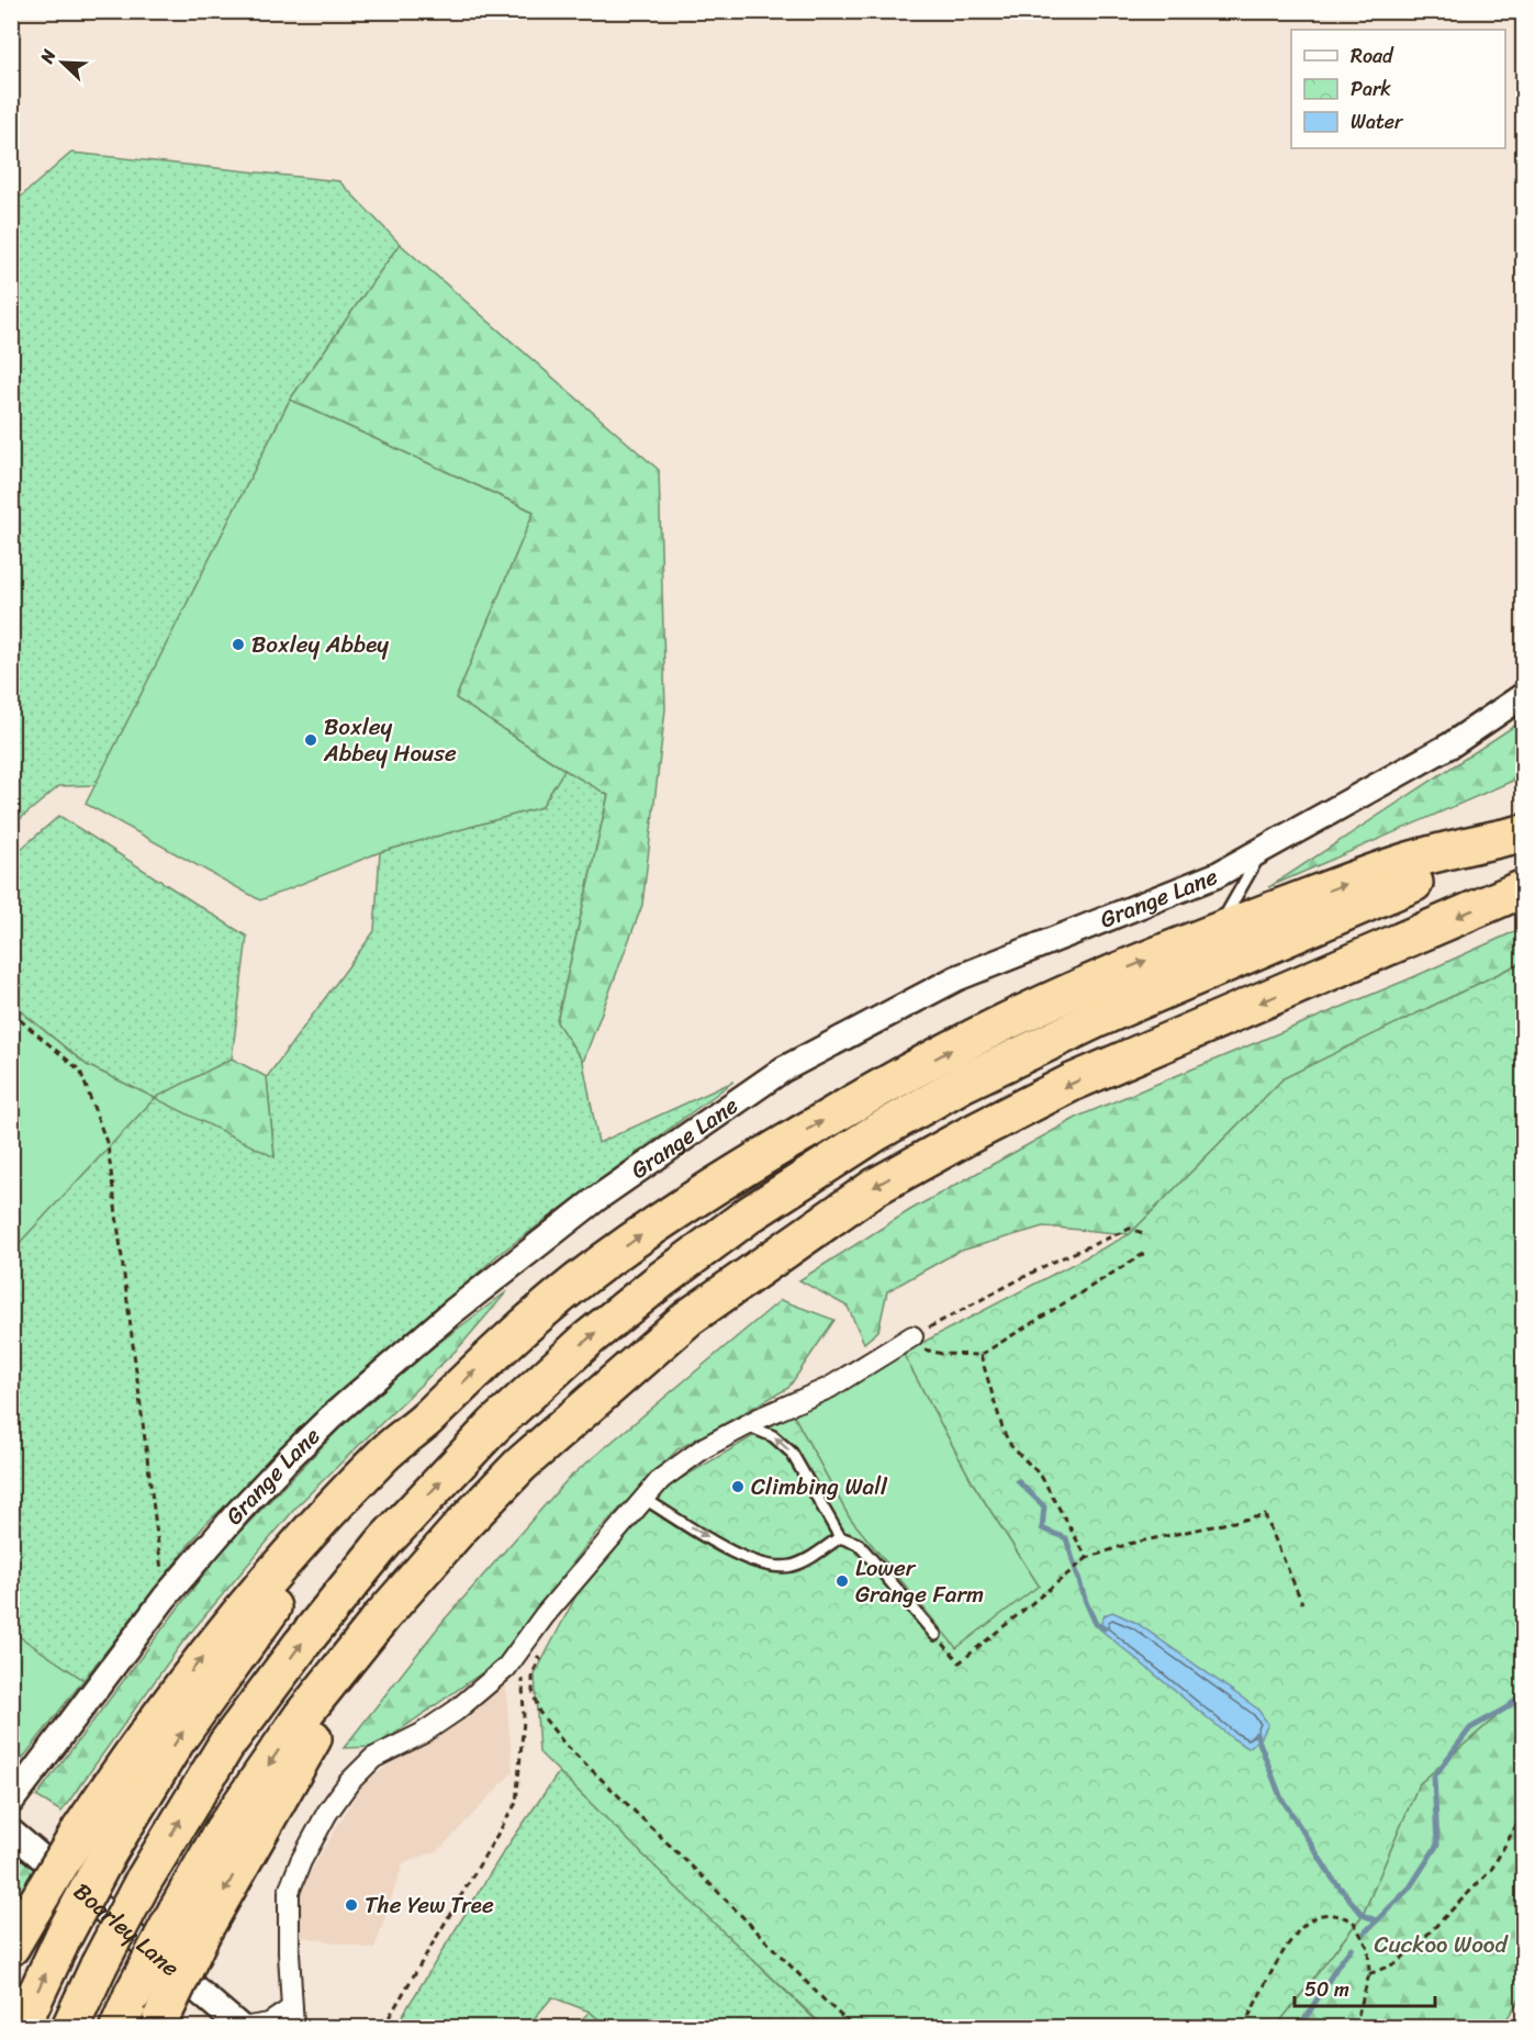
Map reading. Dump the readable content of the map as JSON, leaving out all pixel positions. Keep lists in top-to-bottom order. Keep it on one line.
{"streets":{"street":["Grange Lane","Boarley Lane"]},"parks":["Cuckoo Wood"],"places":["Boxley Abbey","Boxley Abbey House","Climbing Wall","Lower Grange Farm","The Yew Tree"],"legend":["Road","Park","Water"],"scale_bar":"50 m","north":"top left"}
